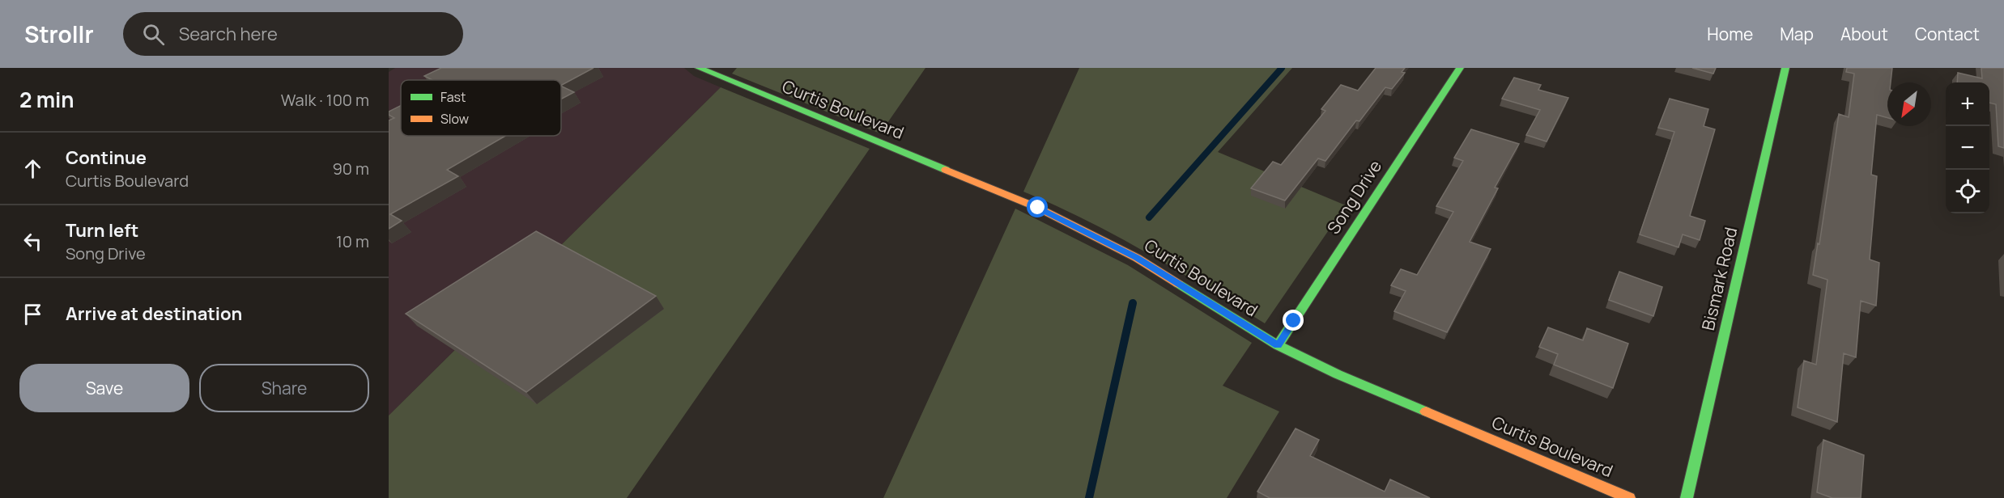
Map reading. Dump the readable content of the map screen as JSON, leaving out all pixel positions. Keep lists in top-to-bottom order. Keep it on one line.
{"streets":{"street":["Curtis Boulevard","Song Drive","Bismark Road"]},"crossings":[["Curtis Boulevard","Song Drive"]],"legend":["Fast","Slow"],"north":"bottom left","page":{"header":"Strollr","search":"Search here","nav":["Home","Map","About","Contact"],"heading":["2 min","Walk · 100 m"],"map_buttons":["+","−"],"list":[["Continue","Curtis Boulevard","90 m"],["Turn left","Song Drive","10 m"],"Arrive at destination"],"buttons":["Save","Share"]}}
